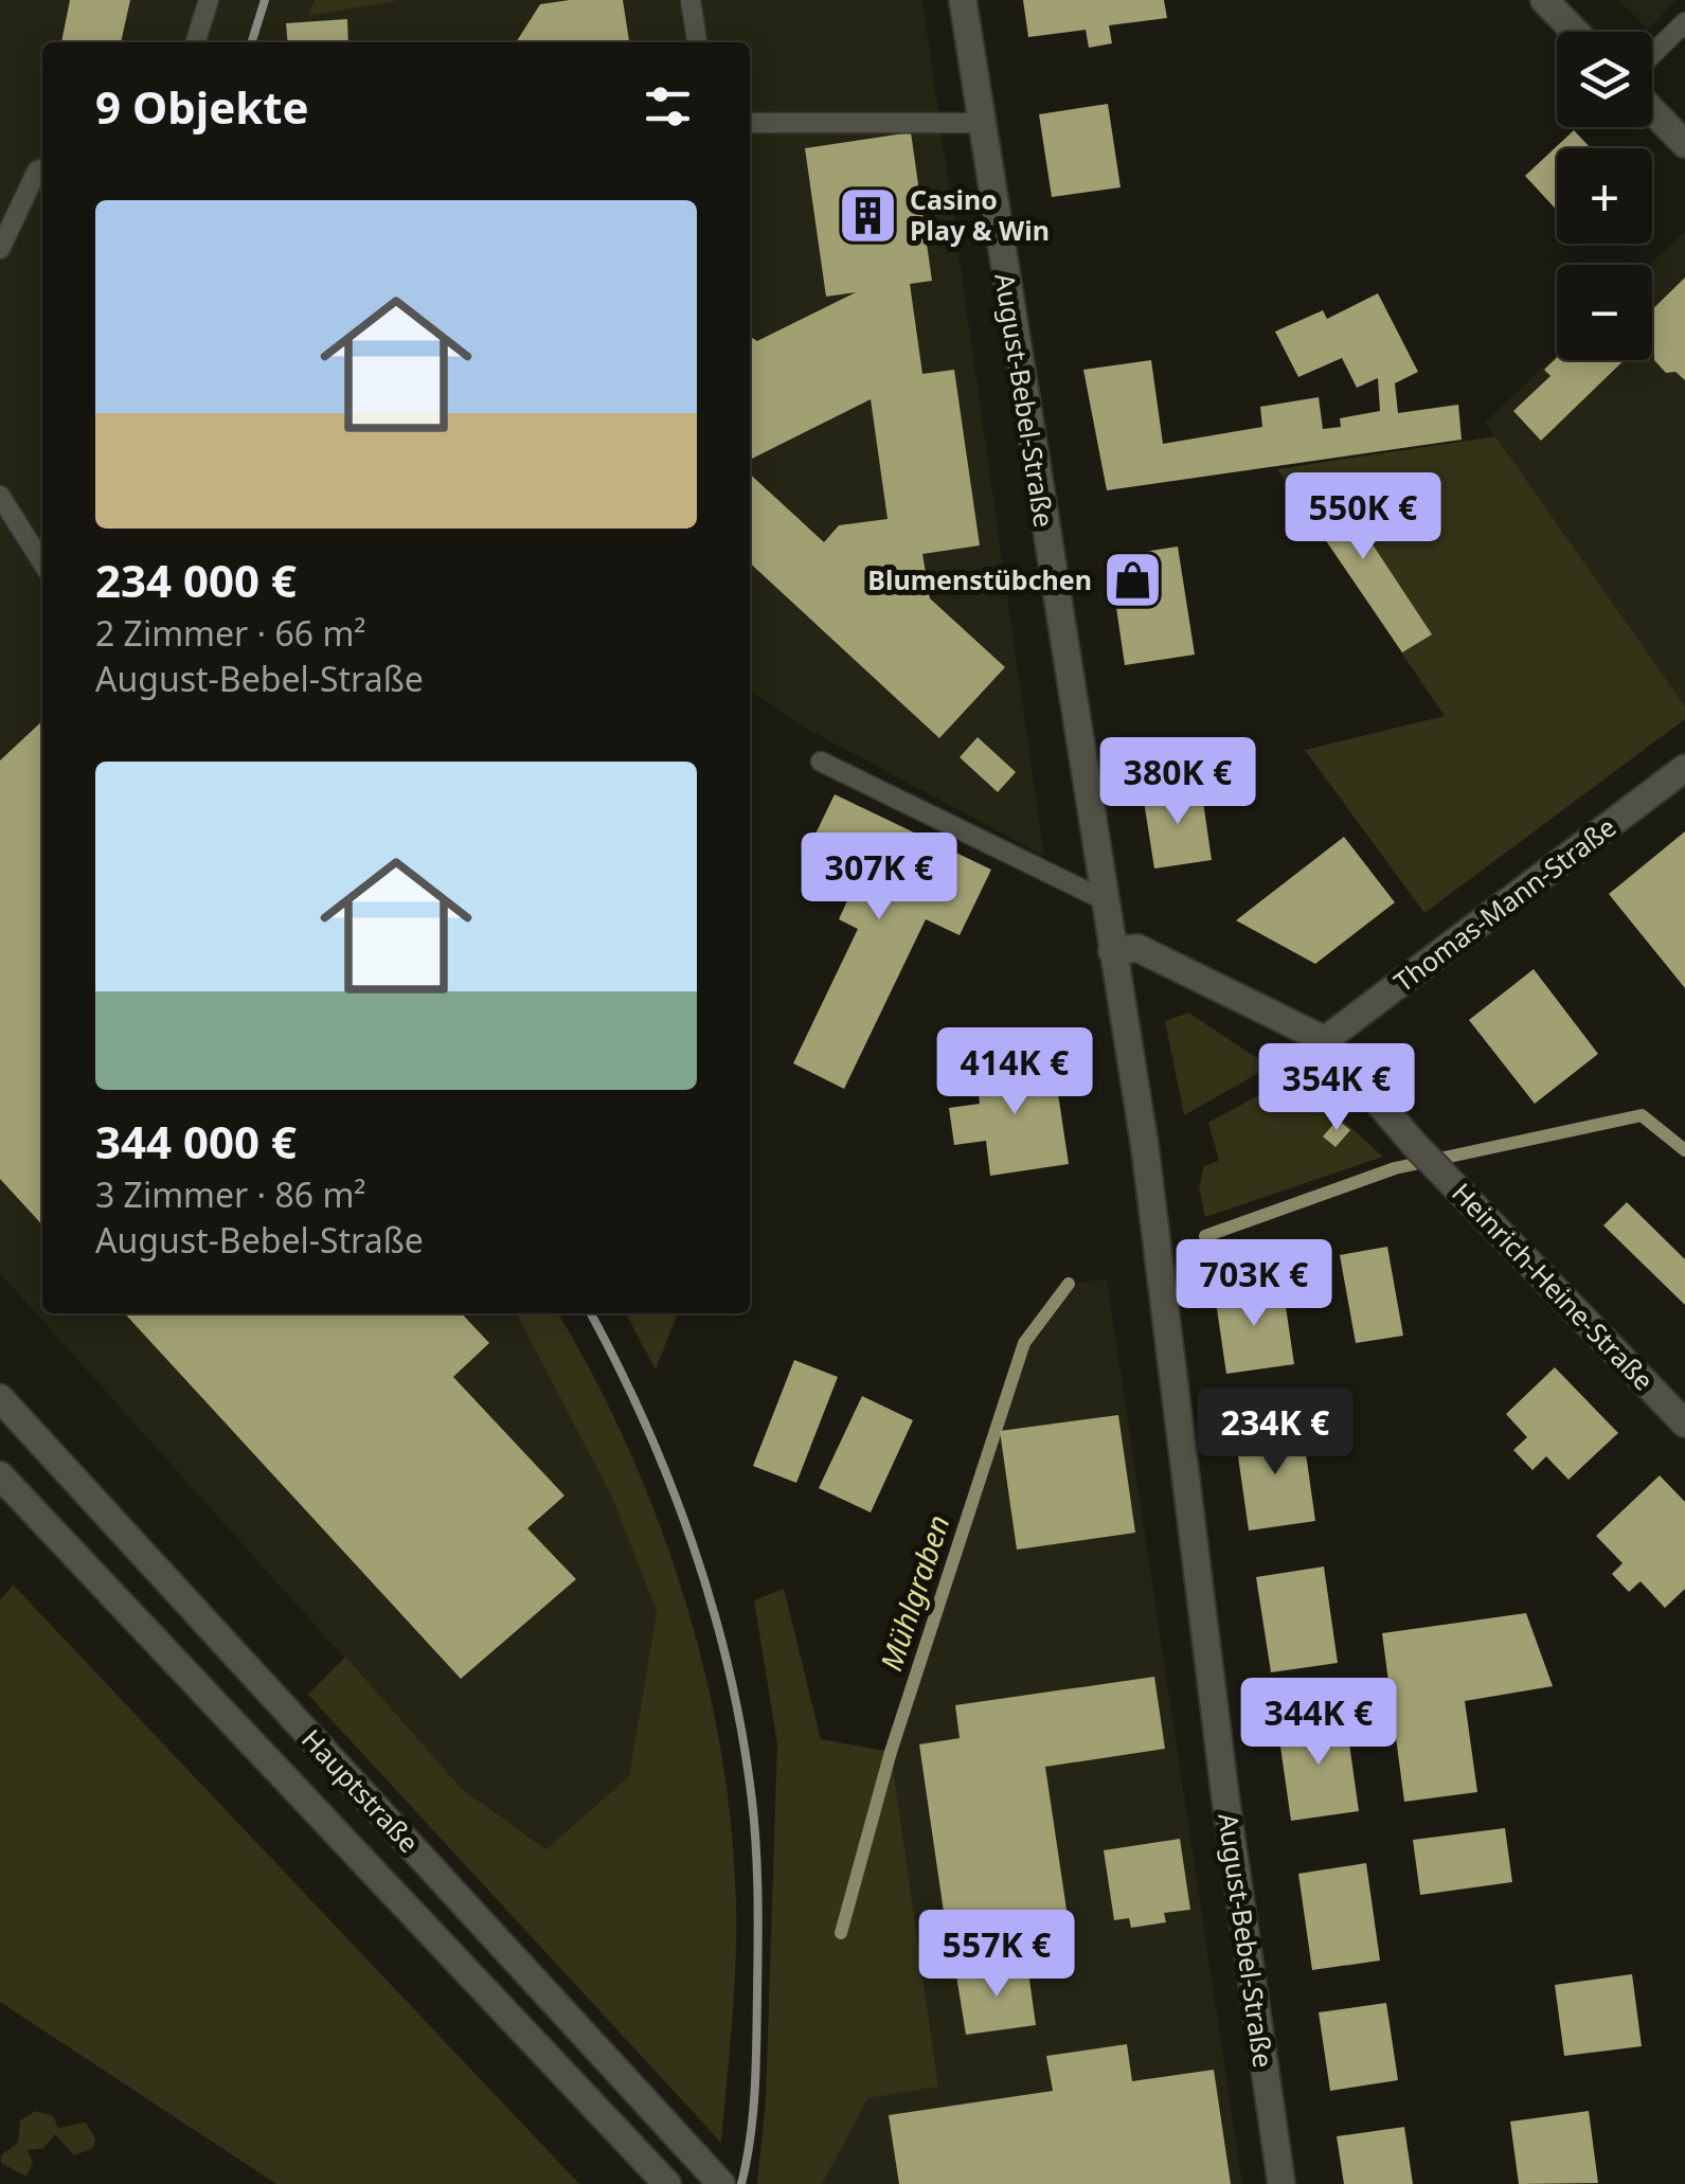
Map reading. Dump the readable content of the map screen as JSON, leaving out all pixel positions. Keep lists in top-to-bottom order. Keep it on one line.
{"streets":{"street":["August-Bebel-Straße","Thomas-Mann-Straße","Heinrich-Heine-Straße","Hauptstraße"]},"crossings":[["August-Bebel-Straße","Heinrich-Heine-Straße"],["Thomas-Mann-Straße","Heinrich-Heine-Straße"]],"water":["Mühlgraben"],"places":{"building":["Casino Play & Win"],"shop":["Blumenstübchen"]},"page":{"map_buttons":["+","−"],"heading":"9 Objekte","list":[{"name":"234 000 €","note":"2 Zimmer · 66 m² · August-Bebel-Straße"},{"name":"344 000 €","note":"3 Zimmer · 86 m² · August-Bebel-Straße"}],"price":["550K €","380K €","307K €","414K €","354K €","703K €","234K €","344K €","557K €"]}}
